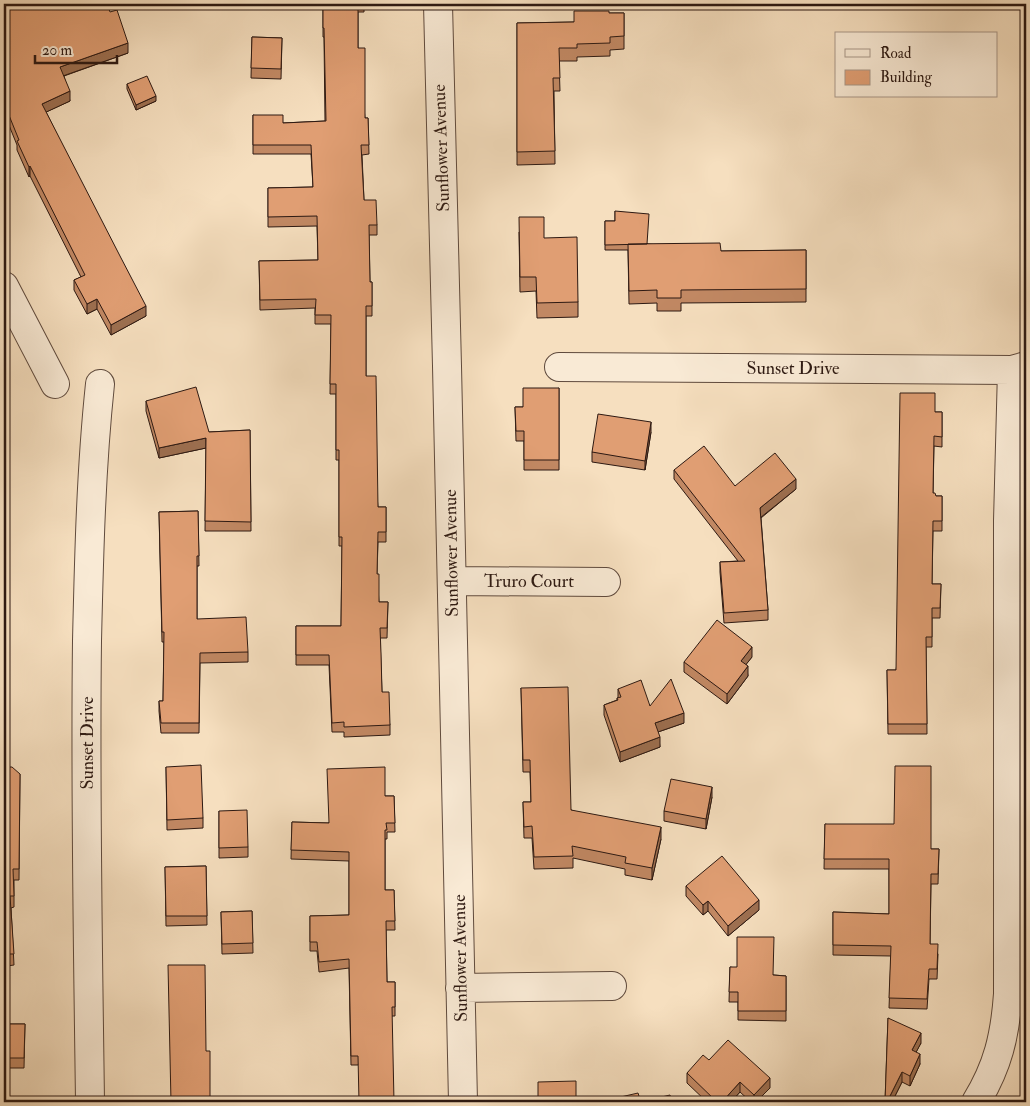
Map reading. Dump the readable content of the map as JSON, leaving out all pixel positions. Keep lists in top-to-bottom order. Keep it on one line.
{"streets":{"street":["Sunflower Avenue","Sunset Drive","Truro Court"]},"crossings":[["Sunflower Avenue","Truro Court"]],"legend":["Road","Building"],"scale_bar":"20 m"}
